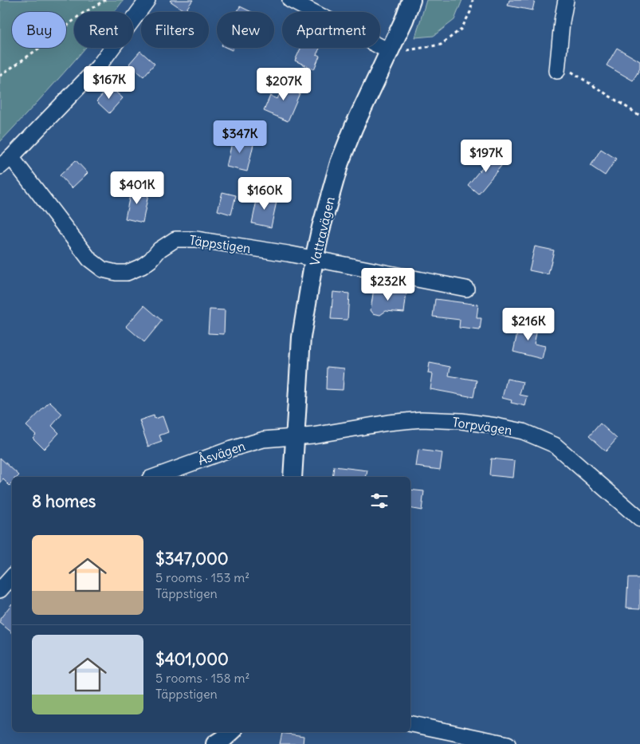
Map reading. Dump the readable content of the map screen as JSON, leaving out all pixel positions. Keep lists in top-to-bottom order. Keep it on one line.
{"streets":{"street":["Vattravägen","Täppstigen","Torpvägen","Åsvägen"]},"crossings":[["Vattravägen","Täppstigen"],["Vattravägen","Torpvägen"],["Vattravägen","Åsvägen"],["Torpvägen","Åsvägen"]],"page":{"chip":["Buy","Rent","Filters","New","Apartment"],"price":["$167K","$207K","$347K","$197K","$401K","$160K","$232K","$216K"],"heading":"8 homes","list":[{"name":"$347,000","note":"5 rooms · 153 m² · Täppstigen"},{"name":"$401,000","note":"5 rooms · 158 m² · Täppstigen"}]}}
